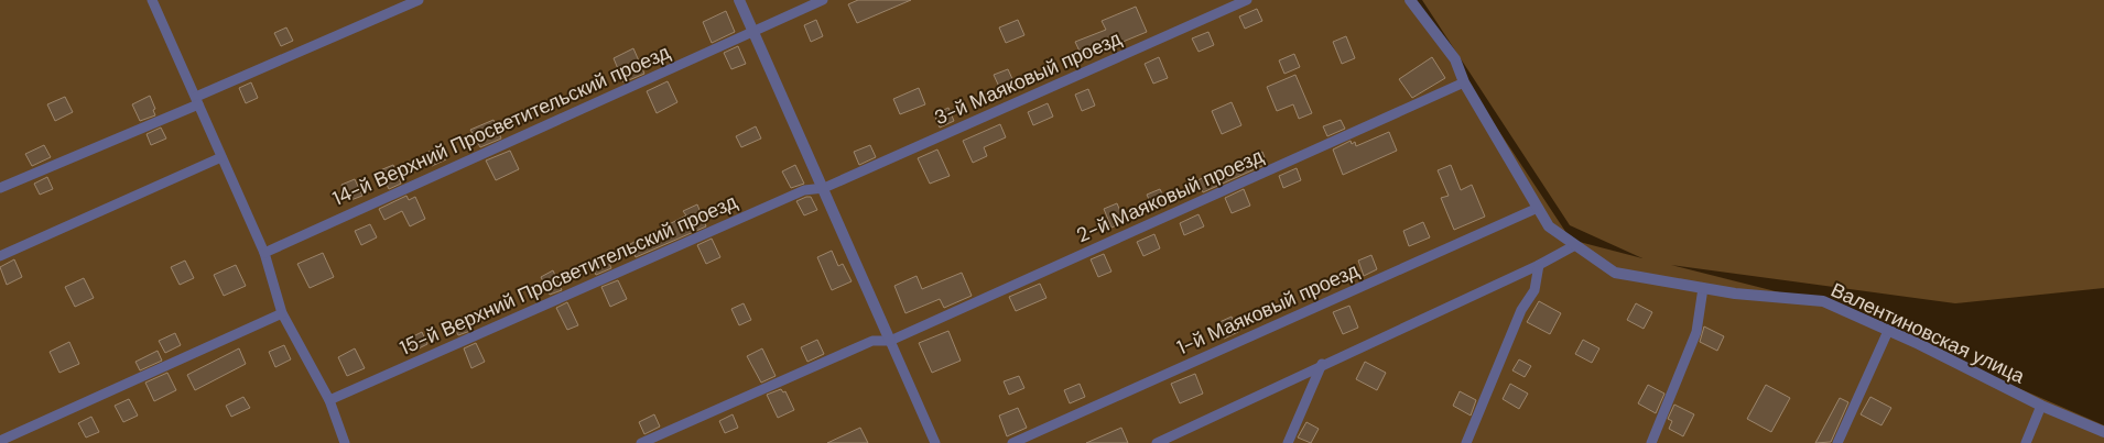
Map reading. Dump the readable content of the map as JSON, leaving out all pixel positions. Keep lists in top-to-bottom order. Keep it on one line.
{"streets":{"street":["Валентиновская улица"],"lane":["3-й Маяковый проезд","14-й Верхний Просветительский проезд","2-й Маяковый проезд","15-й Верхний Просветительский проезд","1-й Маяковый проезд"]},"crossings":[["3-й Маяковый проезд","15-й Верхний Просветительский проезд"],["2-й Маяковый проезд","Валентиновская улица"],["1-й Маяковый проезд","Валентиновская улица"]]}
